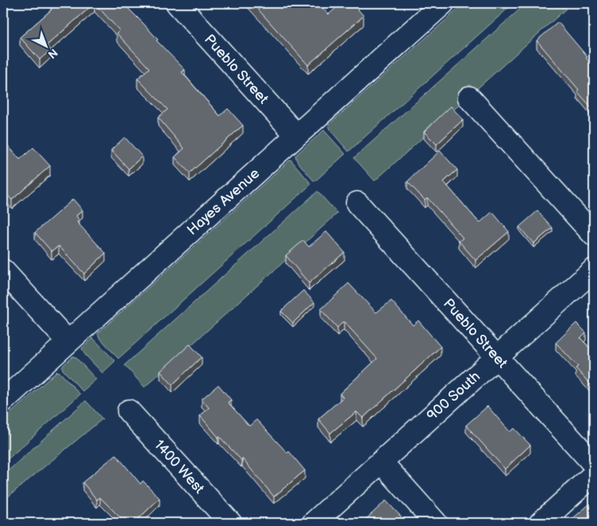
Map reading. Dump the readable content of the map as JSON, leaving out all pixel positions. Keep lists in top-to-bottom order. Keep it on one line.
{"streets":{"street":["Pueblo Street","Hayes Avenue","900 South","1400 West"]},"crossings":[["Pueblo Street","Hayes Avenue"],["Pueblo Street","900 South"]],"north":"bottom right"}
